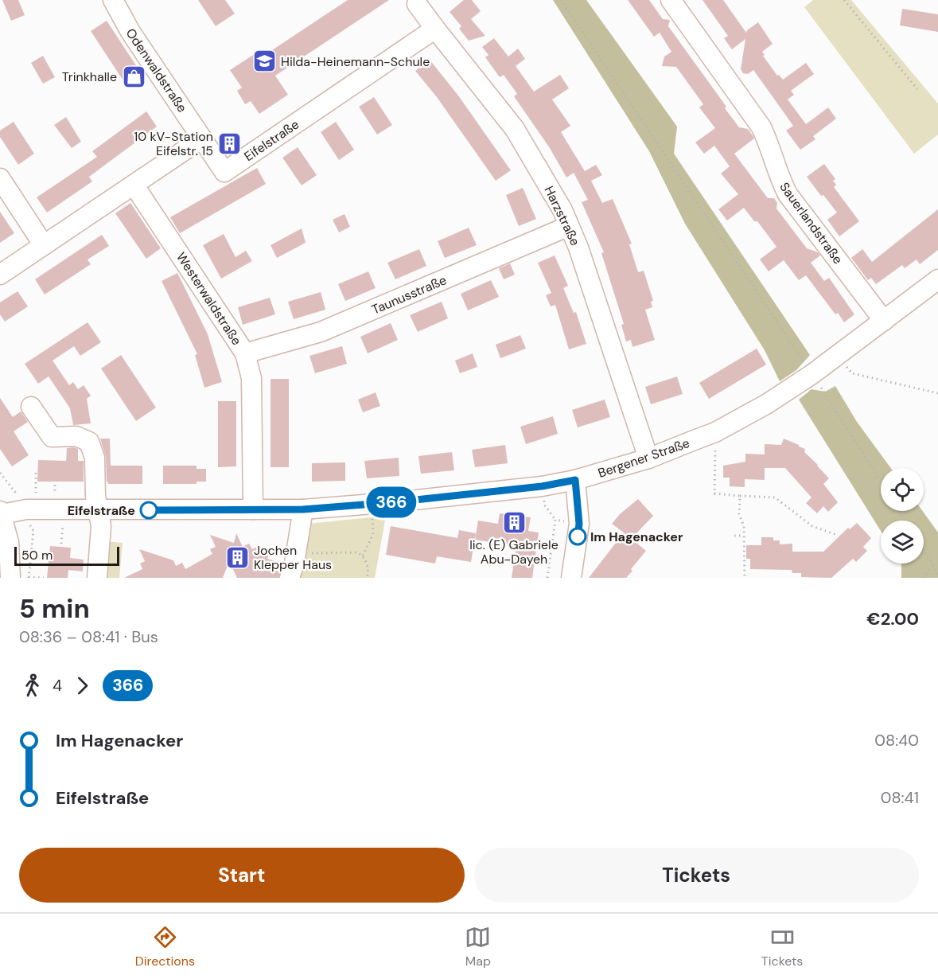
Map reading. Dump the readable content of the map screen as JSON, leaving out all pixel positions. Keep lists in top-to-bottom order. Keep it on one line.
{"streets":{"street":["Odenwaldstraße","Eifelstraße","Harzstraße","Sauerlandstraße","Taunusstraße","Westerwaldstraße","Bergener Straße"]},"crossings":[["Odenwaldstraße","Eifelstraße"],["Eifelstraße","Harzstraße"],["Harzstraße","Taunusstraße"],["Harzstraße","Bergener Straße"],["Sauerlandstraße","Bergener Straße"],["Taunusstraße","Westerwaldstraße"],["Westerwaldstraße","Bergener Straße"]],"places":{"school or university":["Hilda-Heinemann-Schule"],"shop":["Trinkhalle"],"building":["10 kV-Station Eifelstr. 15","lic. (E) Gabriele Abu-Dayeh","Jochen Klepper Haus"],"other":["Eifelstraße","Im Hagenacker"]},"lines":["bus line 366"],"scale_bar":"50 m","page":{"on_map":"366","scale":"50 m","heading":["5 min","08:36 – 08:41 · Bus","€2.00"],"legs":["4","366"],"list":[{"name":"Im Hagenacker","value":"08:40"},{"name":"Eifelstraße","value":"08:41"}],"buttons":["Start","Tickets"],"tabs":["Directions","Map","Tickets"]}}
